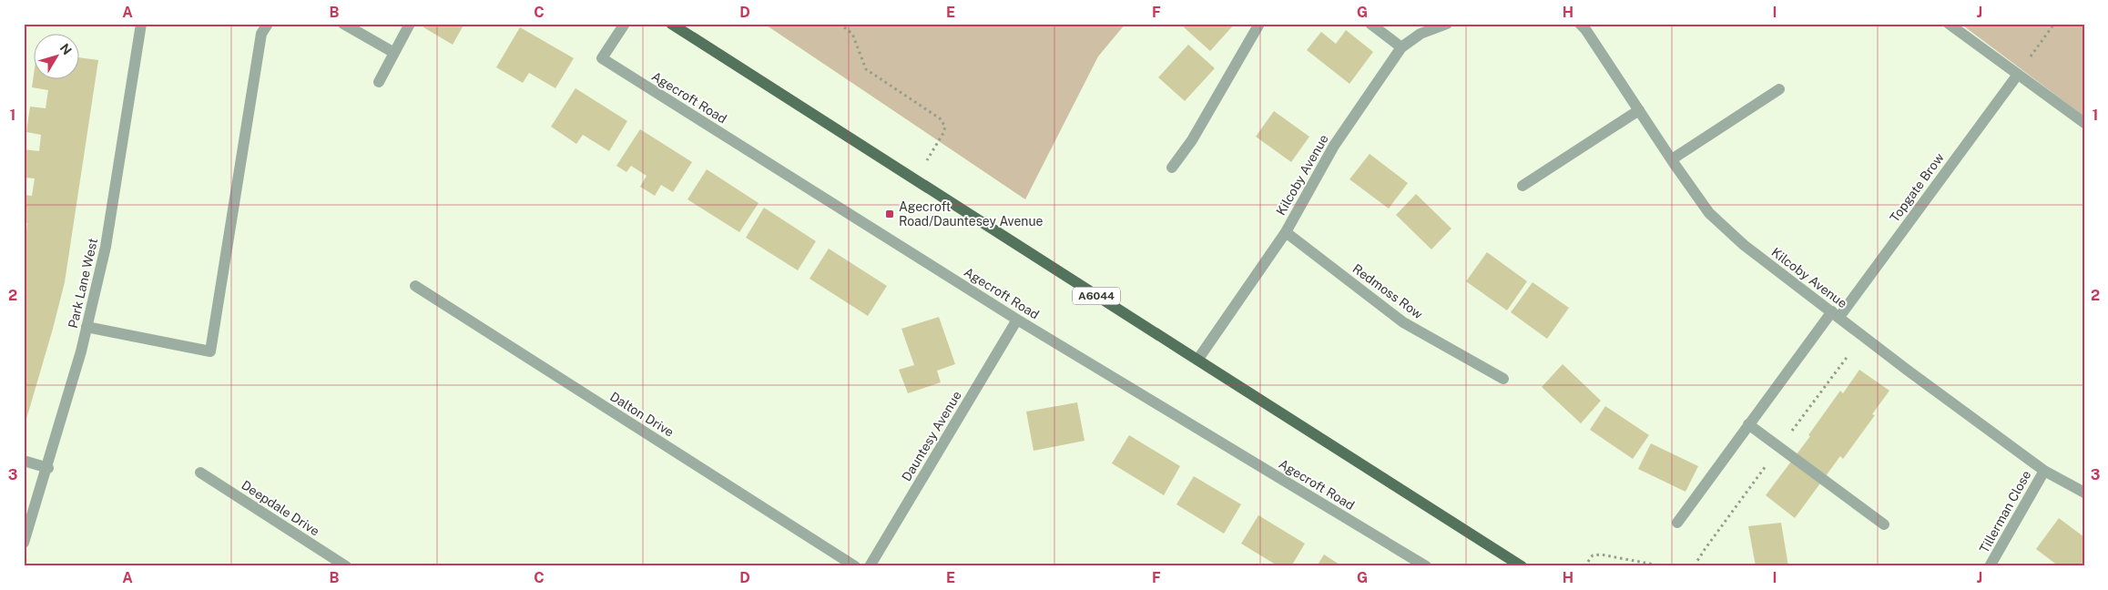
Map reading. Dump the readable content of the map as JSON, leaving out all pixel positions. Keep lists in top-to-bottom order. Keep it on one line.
{"streets":{"main road":["A6044"],"street":["Agecroft Road","Kilcoby Avenue","Topgate Brow","Park Lane West","Redmoss Row","Dalton Drive","Dauntesy Avenue","Deepdale Drive","Tillerman Close"]},"crossings":[["Agecroft Road","Dauntesy Avenue"],["Kilcoby Avenue","Topgate Brow"],["Kilcoby Avenue","Redmoss Row"],["Kilcoby Avenue","A6044"],["Kilcoby Avenue","Tillerman Close"]],"places":{"transit":["Agecroft Road/Dauntesey Avenue"]},"north":"top right","grid":{"columns":["A","B","C","D","E","F","G","H","I","J"],"rows":["1","2","3"]}}
